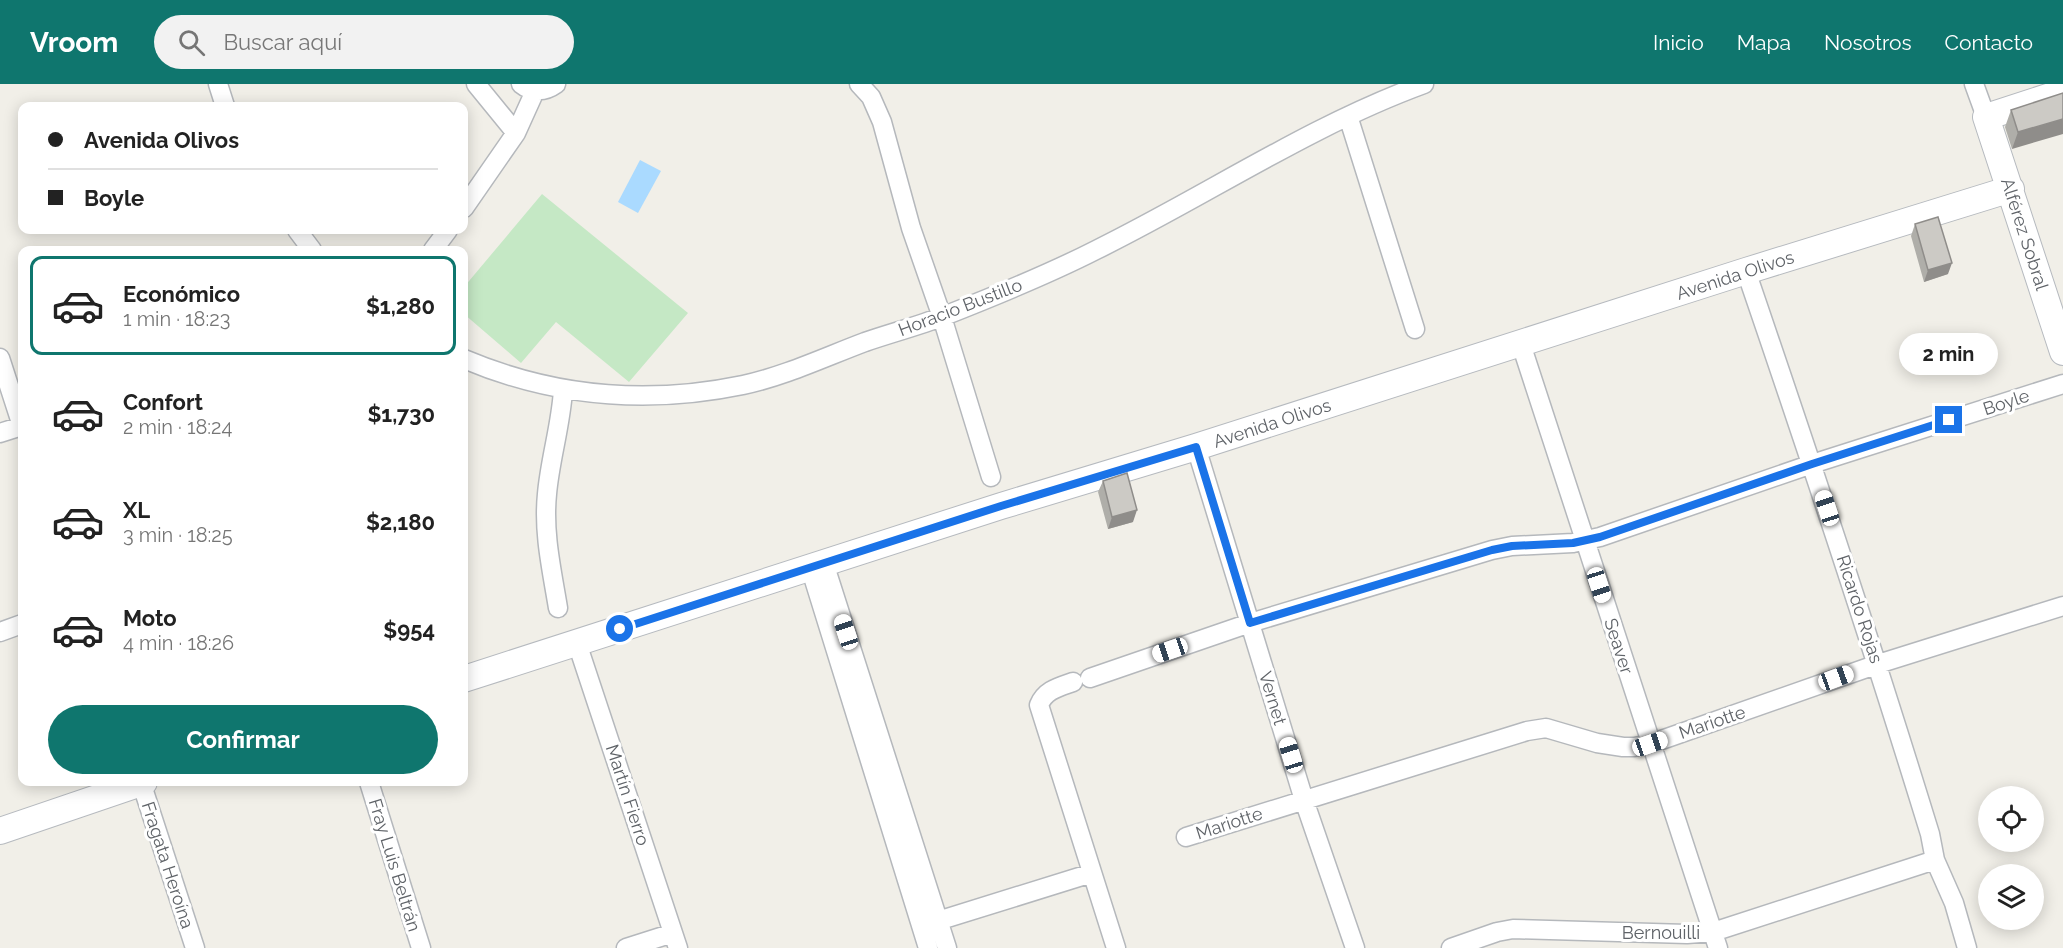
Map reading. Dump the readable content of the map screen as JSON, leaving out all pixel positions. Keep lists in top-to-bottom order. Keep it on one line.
{"streets":{"street":["Alférez Sobral","Avenida Olivos","Horacio Bustillo","Boyle","Ricardo Rojas","Seaver","Vernet","Mariotte","Martín Fierro","Fragata Heroína","Fray Luis Beltrán","Bernouilli"]},"crossings":[["Alférez Sobral","Avenida Olivos"],["Avenida Olivos","Ricardo Rojas"],["Avenida Olivos","Seaver"],["Avenida Olivos","Vernet"],["Avenida Olivos","Martín Fierro"],["Boyle","Ricardo Rojas"],["Boyle","Seaver"],["Boyle","Vernet"],["Ricardo Rojas","Mariotte"],["Ricardo Rojas","Bernouilli"],["Seaver","Mariotte"],["Seaver","Bernouilli"],["Vernet","Mariotte"]],"page":{"header":"Vroom","search":"Buscar aquí","nav":["Inicio","Mapa","Nosotros","Contacto"],"banner":["Avenida Olivos","Boyle"],"list":[{"name":"Económico","note":"1 min · 18:23","value":"$1,280"},{"name":"Confort","note":"2 min · 18:24","value":"$1,730"},{"name":"XL","note":"3 min · 18:25","value":"$2,180"},{"name":"Moto","note":"4 min · 18:26","value":"$954"}],"bubble":"2 min","buttons":"Confirmar"}}
